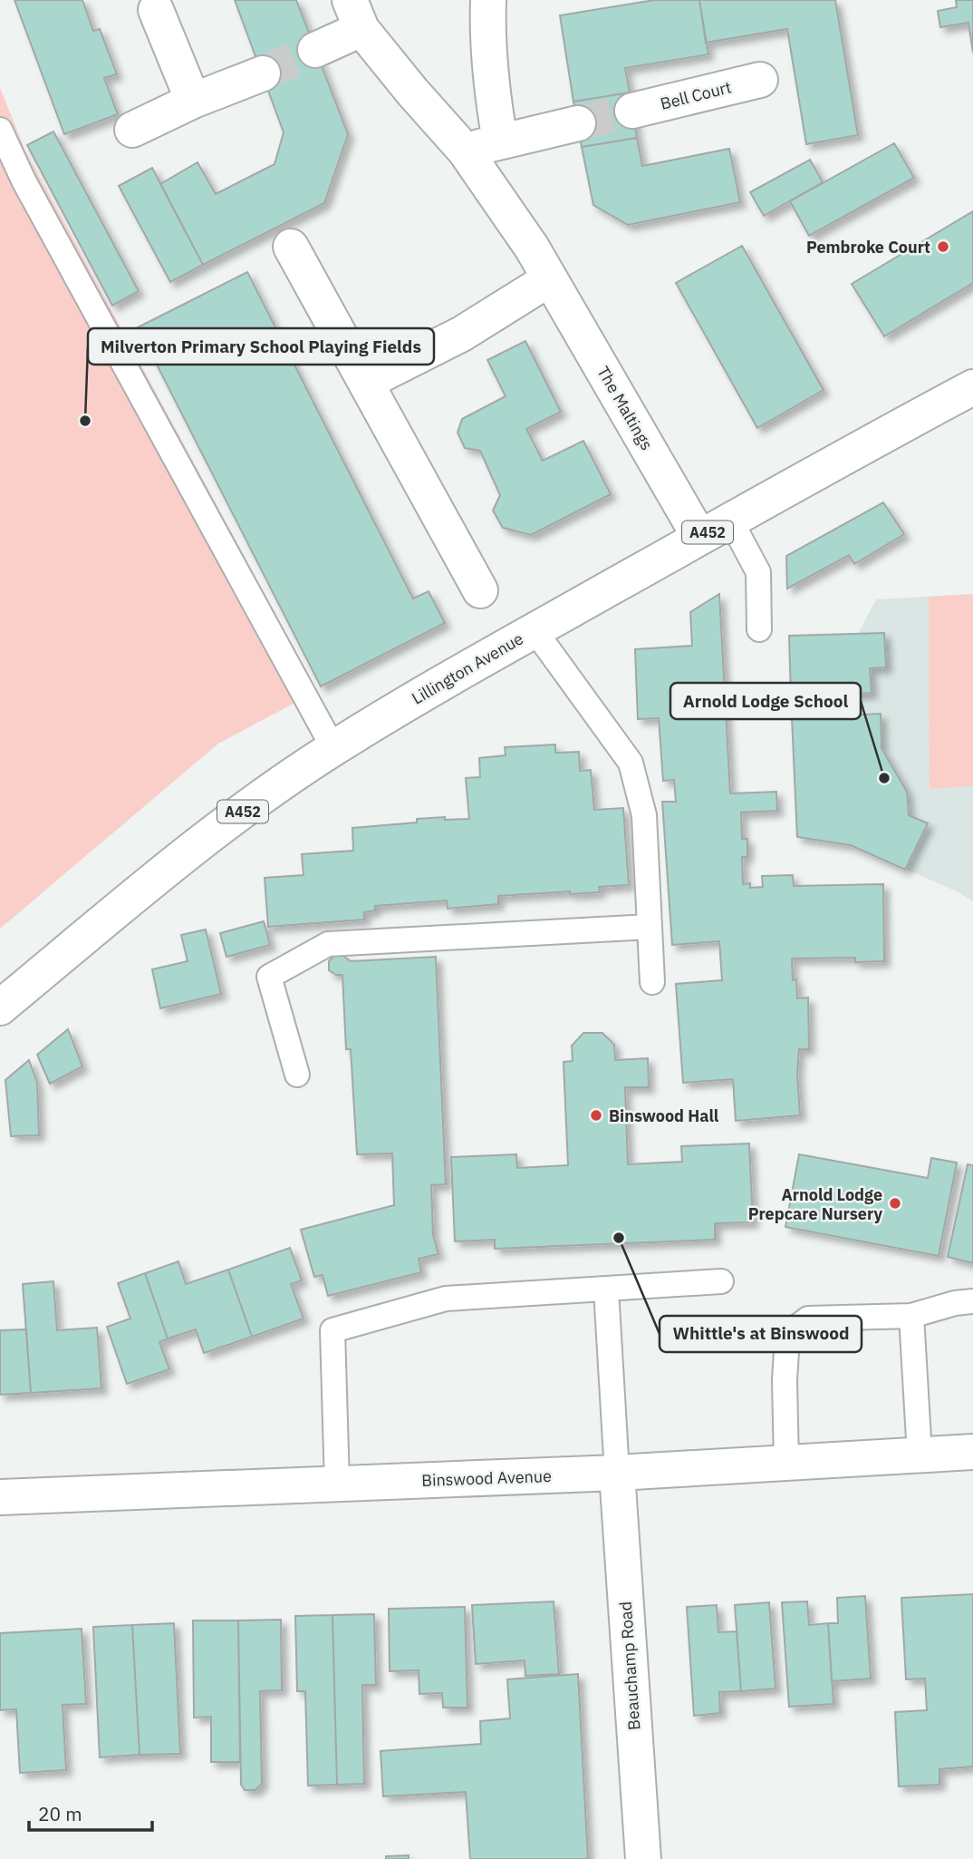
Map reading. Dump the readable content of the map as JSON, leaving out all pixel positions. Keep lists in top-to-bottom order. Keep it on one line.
{"streets":{"main road":["Bell Court","The Maltings","A452","Lillington Avenue","Binswood Avenue","Beauchamp Road"]},"crossings":[["The Maltings","Lillington Avenue"],["Binswood Avenue","Beauchamp Road"]],"places":["Pembroke Court","Milverton Primary School Playing Fields","Arnold Lodge School","Binswood Hall","Arnold Lodge Prepcare Nursery","Whittle's at Binswood"],"scale_bar":"20 m"}
